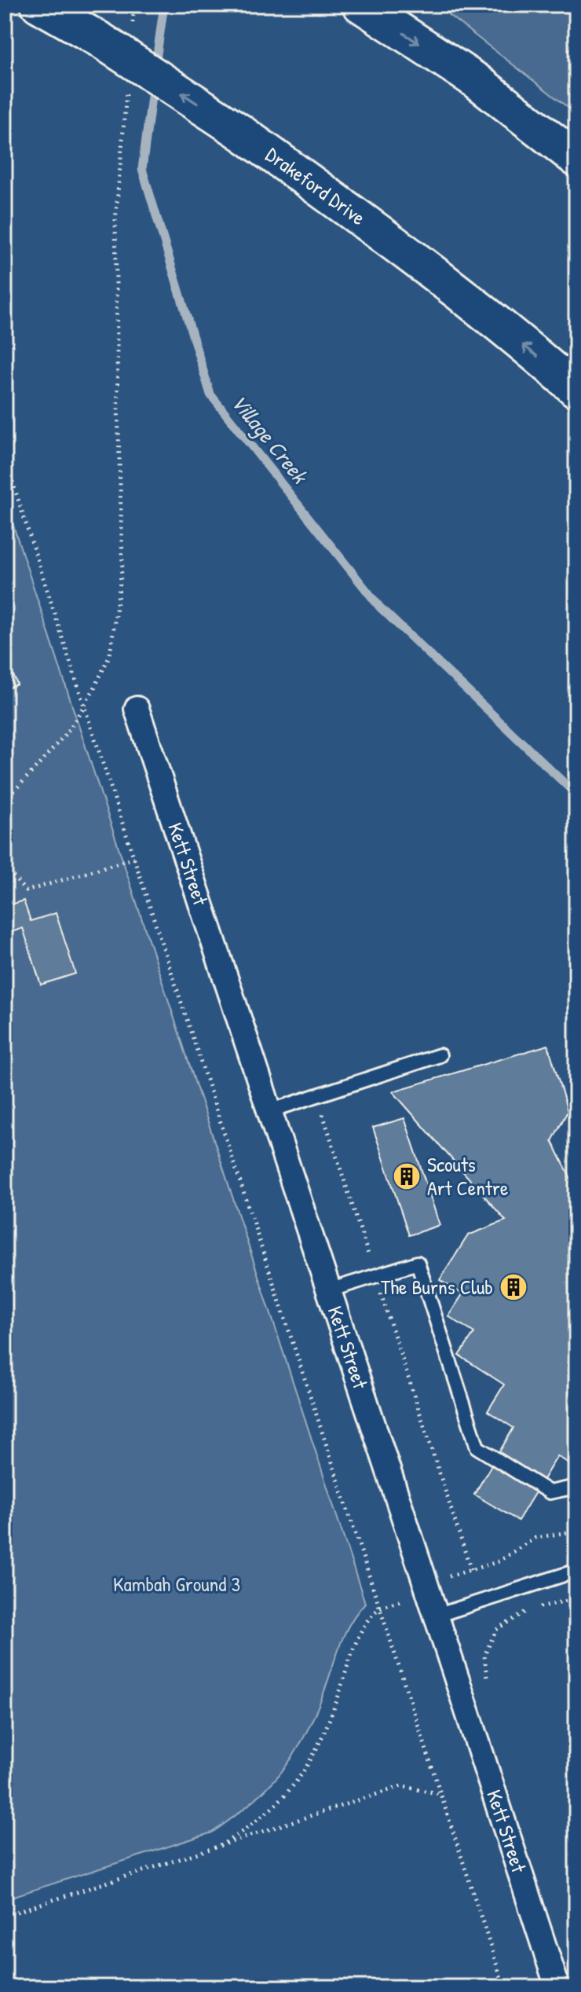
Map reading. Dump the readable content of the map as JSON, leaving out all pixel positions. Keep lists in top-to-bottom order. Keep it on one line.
{"streets":{"highway":["Drakeford Drive"],"street":["Kett Street"]},"water":["Village Creek"],"parks":["Kambah Ground 3"],"places":{"building":["Scouts Art Centre","The Burns Club"]}}
